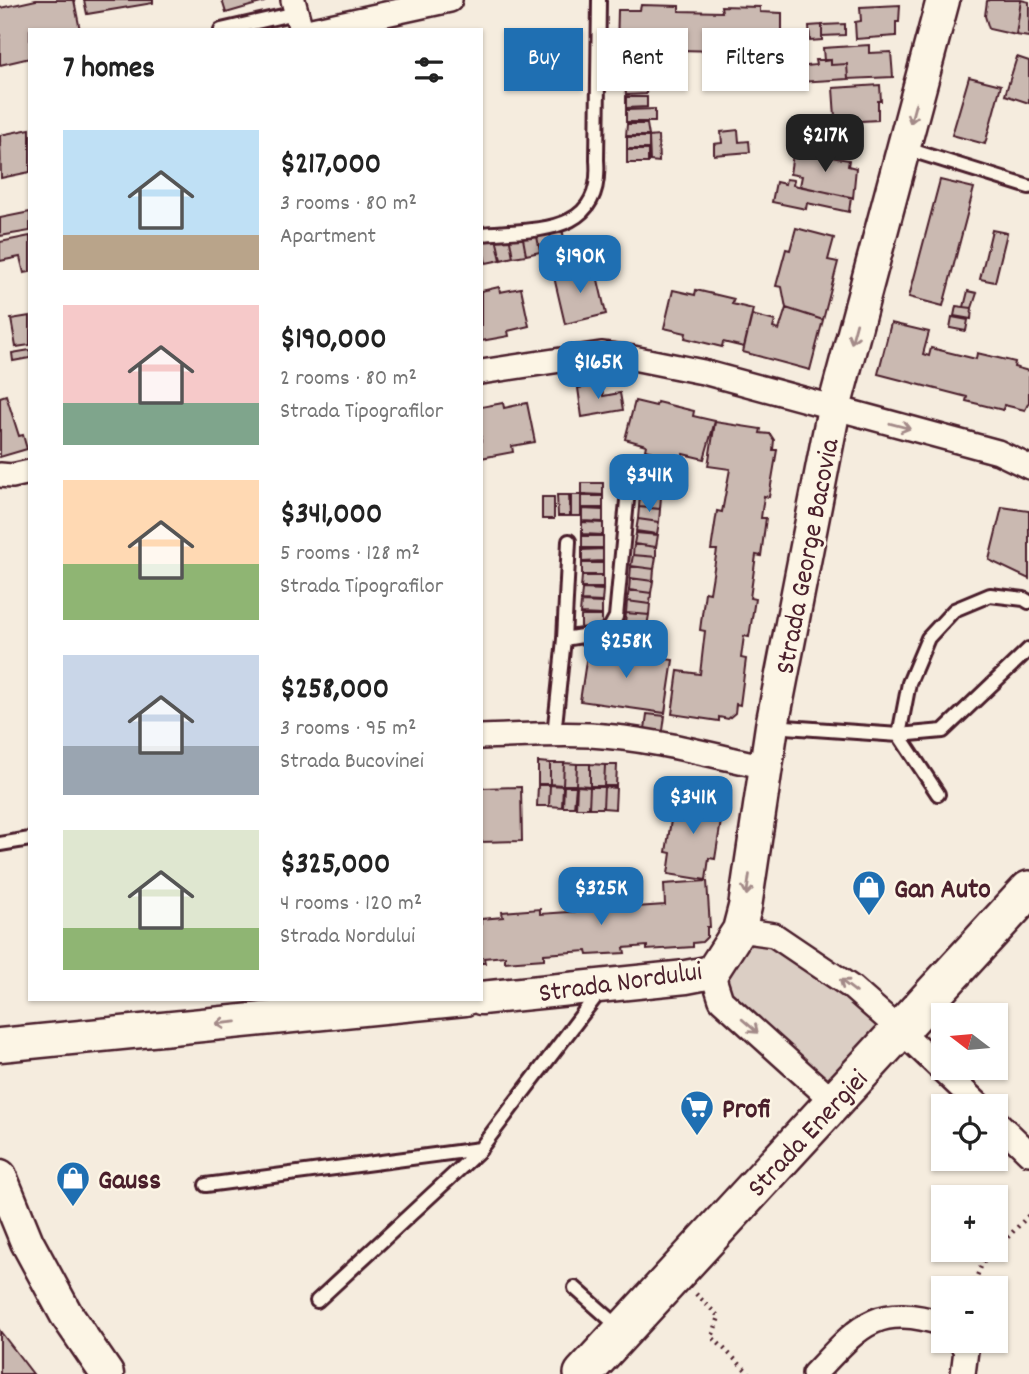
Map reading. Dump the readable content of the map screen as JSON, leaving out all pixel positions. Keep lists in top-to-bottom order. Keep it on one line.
{"streets":{"main road":["Strada Energiei"],"street":["Strada George Bacovia","Strada Nordului"]},"crossings":[["Strada George Bacovia","Strada Nordului"]],"one_way":["Strada George Bacovia"],"places":{"shop":["Gan Auto","Gauss"],"supermarket":["Profi"]},"north":"left","page":{"chip":["Buy","Rent","Filters"],"heading":"7 homes","list":[{"name":"$217,000","note":"3 rooms · 80 m² · Apartment"},{"name":"$190,000","note":"2 rooms · 80 m² · Strada Tipografilor"},{"name":"$341,000","note":"5 rooms · 128 m² · Strada Tipografilor"},{"name":"$258,000","note":"3 rooms · 95 m² · Strada Bucovinei"},{"name":"$325,000","note":"4 rooms · 120 m² · Strada Nordului"}],"price":["$217K","$190K","$165K","$341K","$258K","$341K","$325K"],"map_buttons":["+","−"]}}
